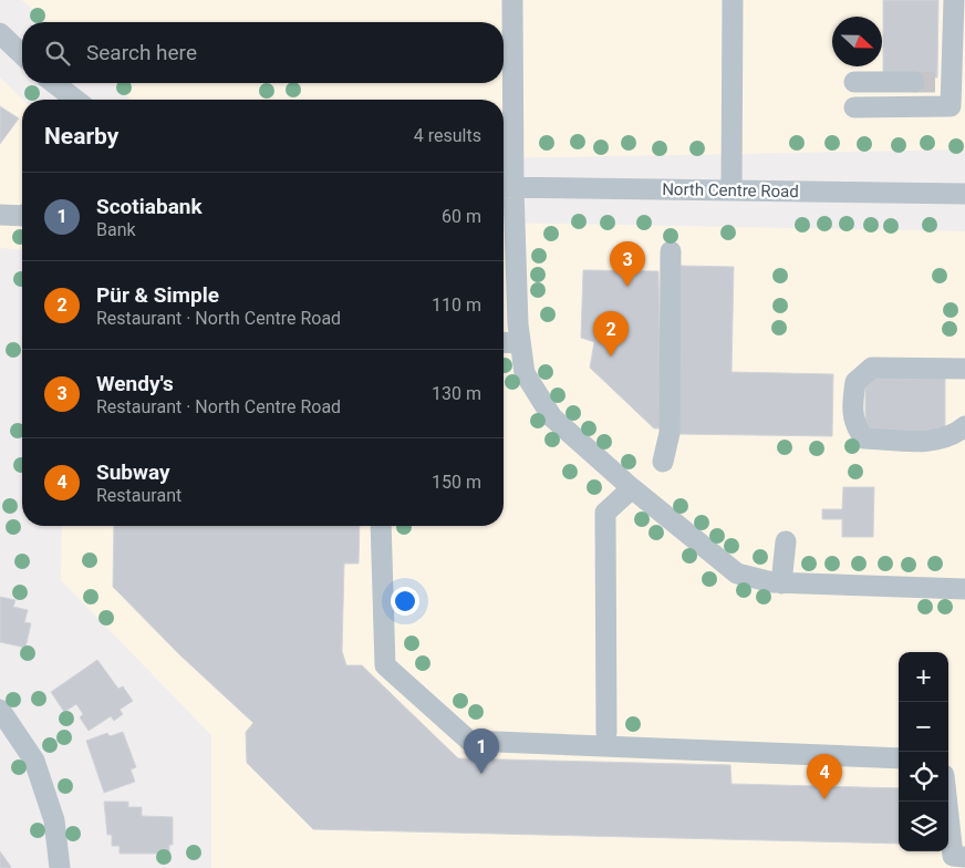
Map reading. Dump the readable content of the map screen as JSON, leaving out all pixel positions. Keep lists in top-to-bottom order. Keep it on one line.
{"streets":{"street":["North Centre Road"]},"north":"right","page":{"search":"Search here","heading":["Nearby","4 results"],"list":[{"mark":"1","name":"Scotiabank","note":"Bank","value":"60 m"},{"mark":"2","name":"Pür & Simple","note":"Restaurant · North Centre Road","value":"110 m"},{"mark":"3","name":"Wendy's","note":"Restaurant · North Centre Road","value":"130 m"},{"mark":"4","name":"Subway","note":"Restaurant","value":"150 m"}],"pins":["3","2","1","4"],"map_buttons":["+","−"]}}
